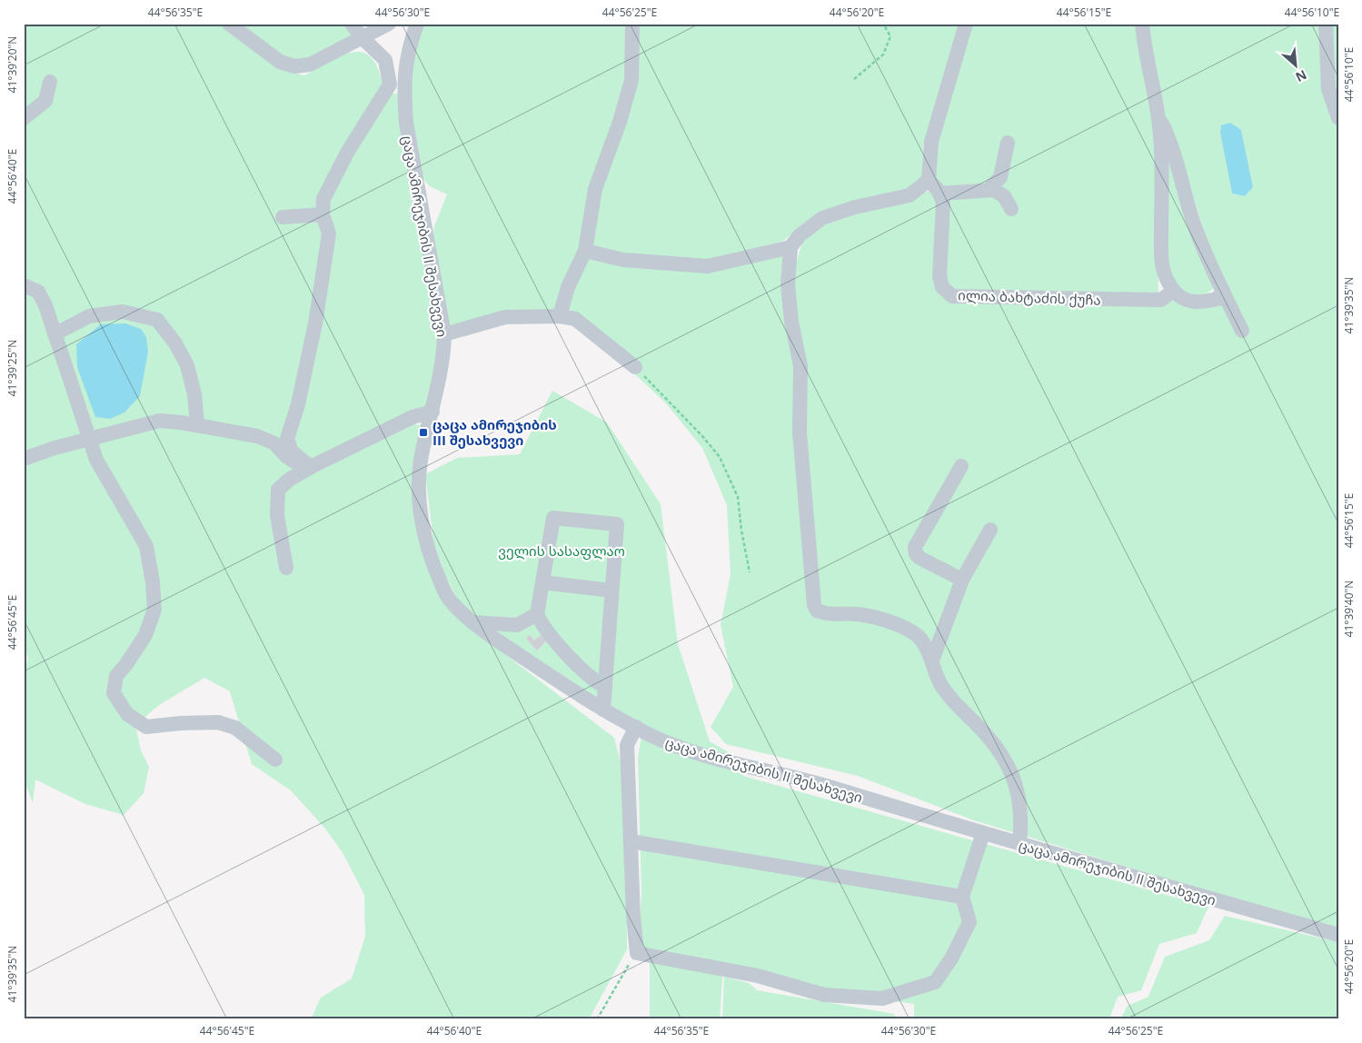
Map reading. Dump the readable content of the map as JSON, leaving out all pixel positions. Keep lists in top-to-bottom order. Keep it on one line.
{"streets":{"street":["ცაცა ამირეჯიბის II შესახვევი","ილია ბახტაძის ქუჩა"]},"parks":["ველის სასაფლაო"],"places":{"transit":["ცაცა ამირეჯიბის III შესახვევი"]},"north":"bottom right","coordinates":["44°56'35\"E","44°56'30\"E","44°56'25\"E","44°56'20\"E","44°56'15\"E","44°56'10\"E","41°39'20\"N","44°56'40\"E","41°39'35\"N","41°39'25\"N","41°39'40\"N","44°56'45\"E"]}
